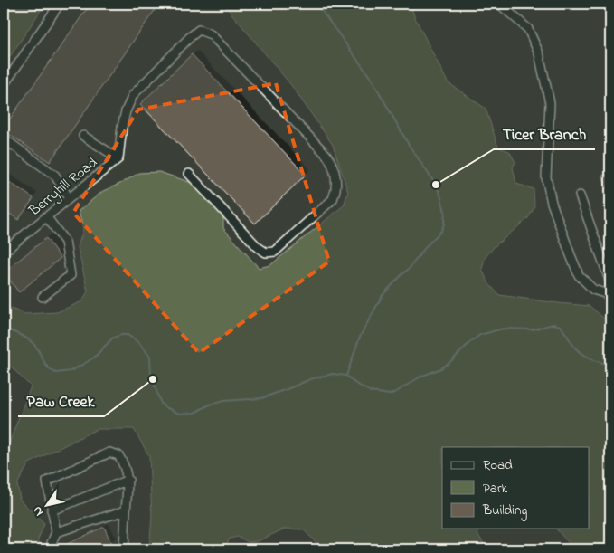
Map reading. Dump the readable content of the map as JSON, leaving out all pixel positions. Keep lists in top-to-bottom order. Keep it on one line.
{"streets":{"street":["Berryhill Road"]},"places":["Ticer Branch","Paw Creek"],"legend":["Road","Park","Building"],"north":"bottom left"}
